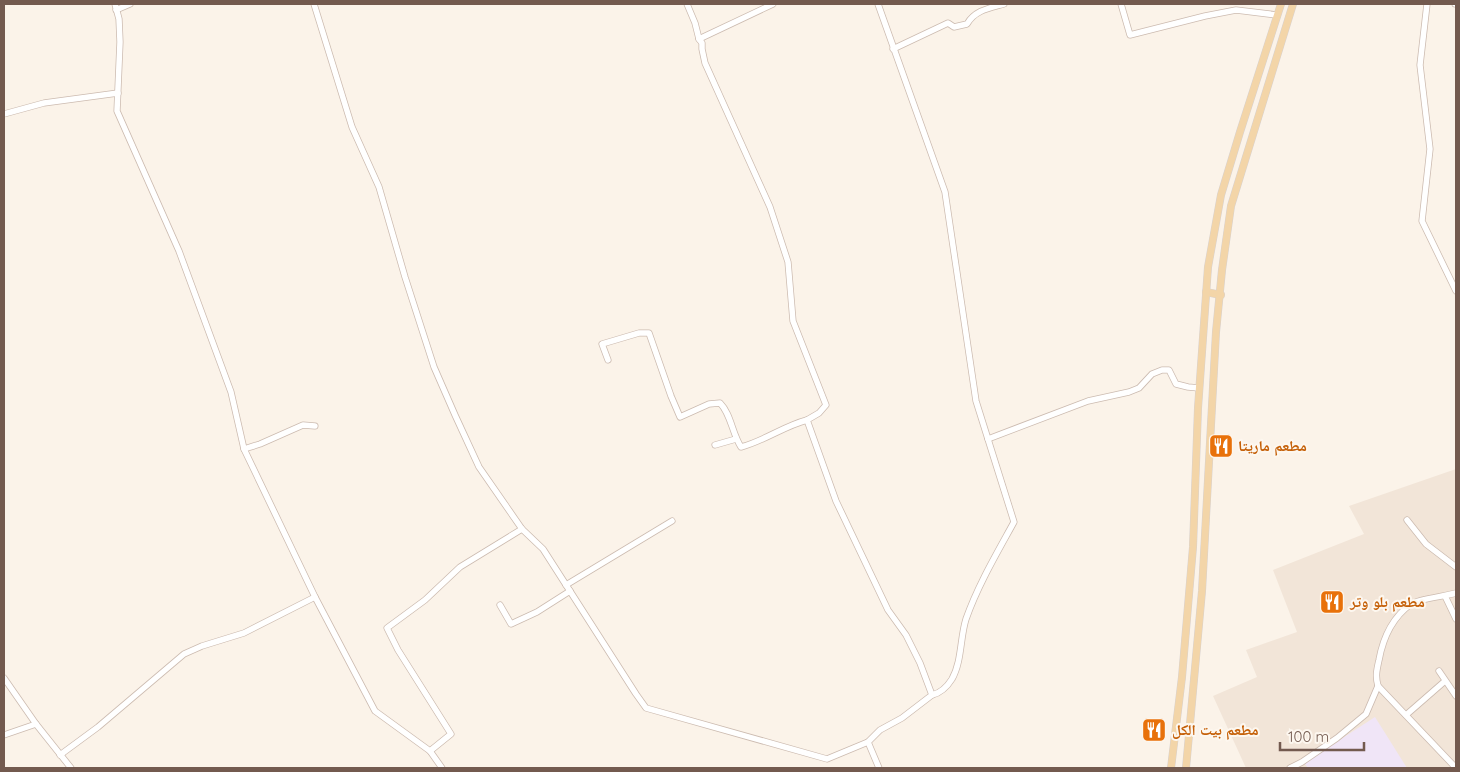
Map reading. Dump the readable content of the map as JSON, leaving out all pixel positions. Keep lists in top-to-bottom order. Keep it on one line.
{"places":{"restaurant":["مطعم ماريتا","مطعم بلو وتر","مطعم بيت الكل"]},"scale_bar":"100 m"}
